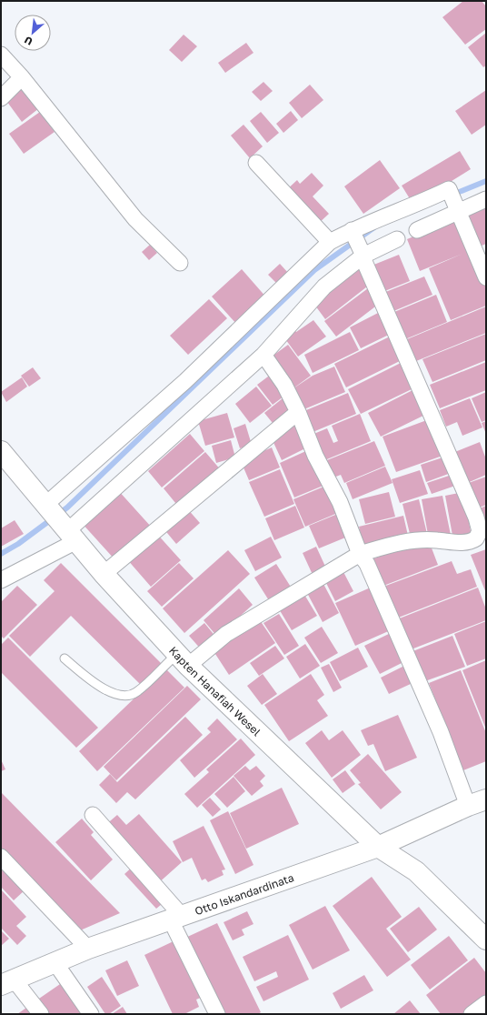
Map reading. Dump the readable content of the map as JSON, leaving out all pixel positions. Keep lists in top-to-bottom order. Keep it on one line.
{"streets":{"main road":["Kapten Hanafiah Wesel","Otto Iskandardinata"]},"crossings":[["Kapten Hanafiah Wesel","Otto Iskandardinata"]],"north":"bottom left"}
